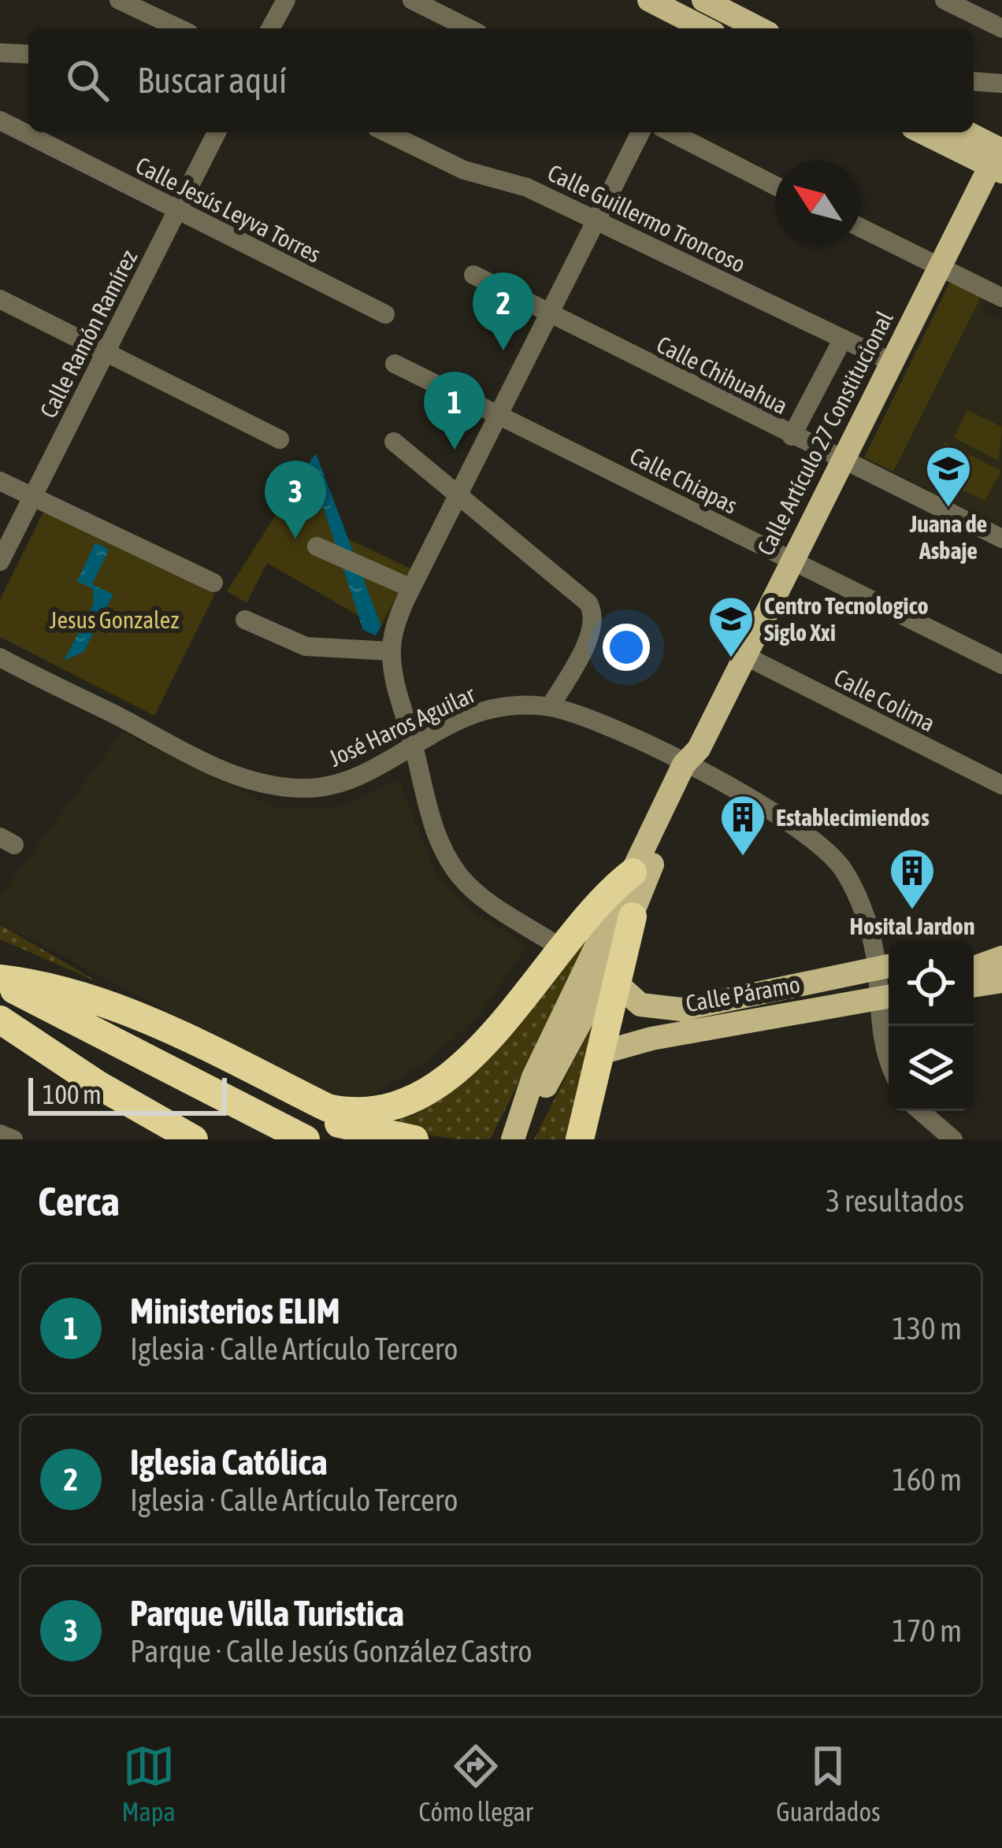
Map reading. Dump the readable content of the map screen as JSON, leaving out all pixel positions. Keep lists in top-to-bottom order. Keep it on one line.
{"streets":{"main road":["Calle Artículo 27 Constitucional","Calle Páramo"],"street":["Calle Jesús Leyva Torres","Calle Guillermo Troncoso","Calle Ramón Ramírez","Calle Chihuahua","Calle Chiapas","Calle Colima","José Haros Aguilar"]},"crossings":[["Calle Jesús Leyva Torres","Calle Ramón Ramírez"],["Calle Guillermo Troncoso","Calle Artículo 27 Constitucional"],["Calle Chihuahua","Calle Artículo 27 Constitucional"],["Calle Artículo 27 Constitucional","Calle Chiapas"],["Calle Artículo 27 Constitucional","Calle Colima"],["Calle Artículo 27 Constitucional","José Haros Aguilar"],["José Haros Aguilar","Calle Páramo"]],"parks":["Jesus Gonzalez"],"places":{"school or university":["Juana de Asbaje","Centro Tecnologico Siglo Xxi"],"building":["Establecimiendos","Hosital Jardon"]},"scale_bar":"100 m","north":"top left","page":{"search":"Buscar aquí","pins":["2","1","3"],"scale":"100 m","heading":["Cerca","3 resultados"],"list":[{"mark":"1","name":"Ministerios ELIM","note":"Iglesia · Calle Artículo Tercero","value":"130 m"},{"mark":"2","name":"Iglesia Católica","note":"Iglesia · Calle Artículo Tercero","value":"160 m"},{"mark":"3","name":"Parque Villa Turistica","note":"Parque · Calle Jesús González Castro","value":"170 m"}],"nav":["Mapa","Cómo llegar","Guardados"]}}
